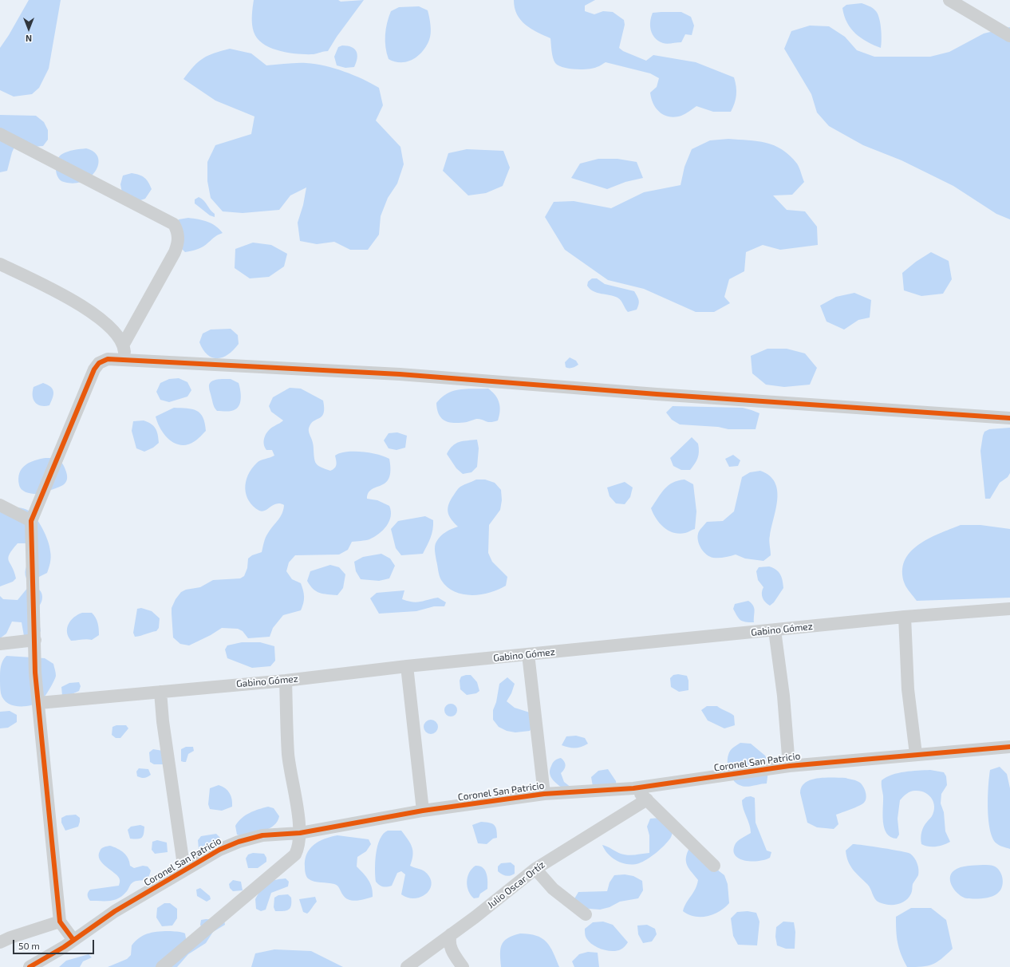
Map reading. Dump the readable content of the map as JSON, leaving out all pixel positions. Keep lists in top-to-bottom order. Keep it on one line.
{"streets":{"street":["Gabino Gómez","Coronel San Patricio","Julio Oscar Ortíz"]},"scale_bar":"50 m","north":"bottom"}
